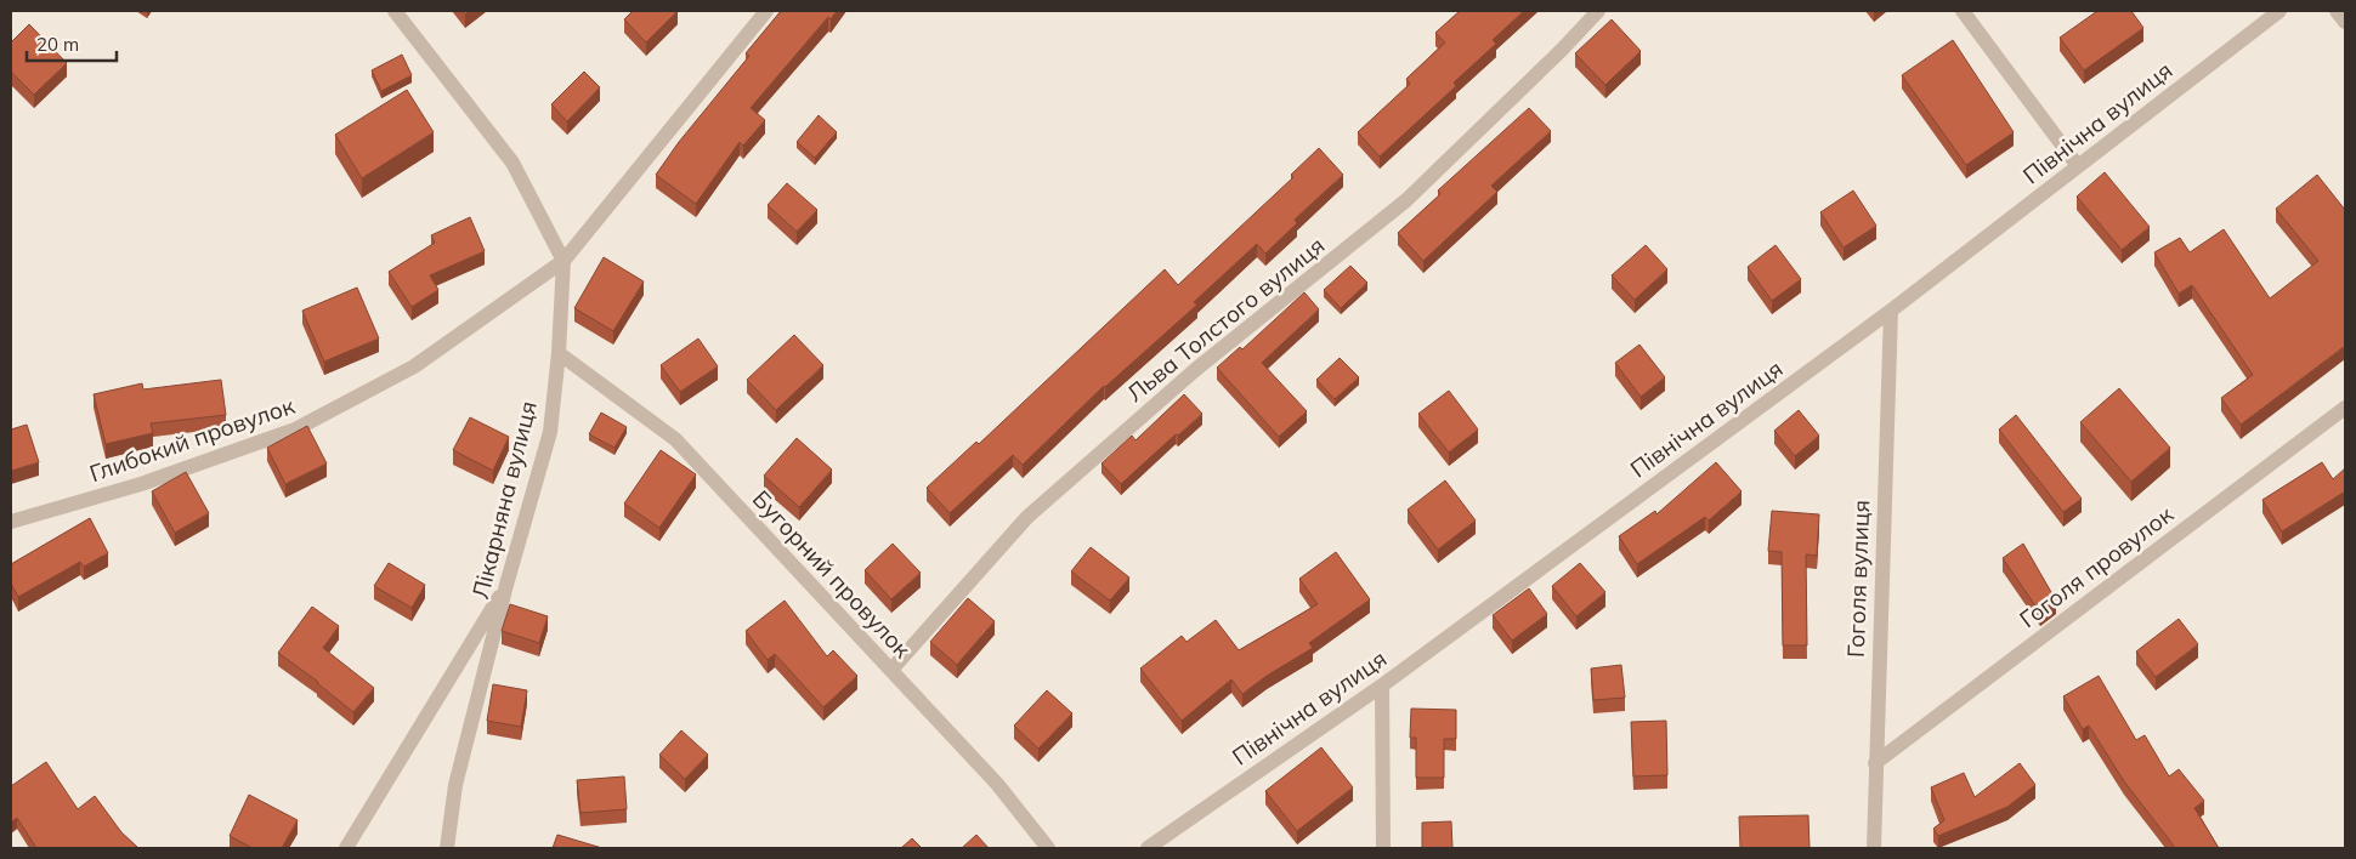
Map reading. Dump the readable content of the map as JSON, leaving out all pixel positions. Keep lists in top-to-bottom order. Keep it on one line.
{"streets":{"street":["Північна вулиця","Льва Толстого вулиця","Глибокий провулок","Лікарняна вулиця","Гоголя провулок","Бугорний провулок","Гоголя вулиця"]},"crossings":[["Північна вулиця","Гоголя вулиця"],["Льва Толстого вулиця","Бугорний провулок"],["Глибокий провулок","Лікарняна вулиця"],["Лікарняна вулиця","Бугорний провулок"],["Гоголя провулок","Гоголя вулиця"]],"scale_bar":"20 m"}
